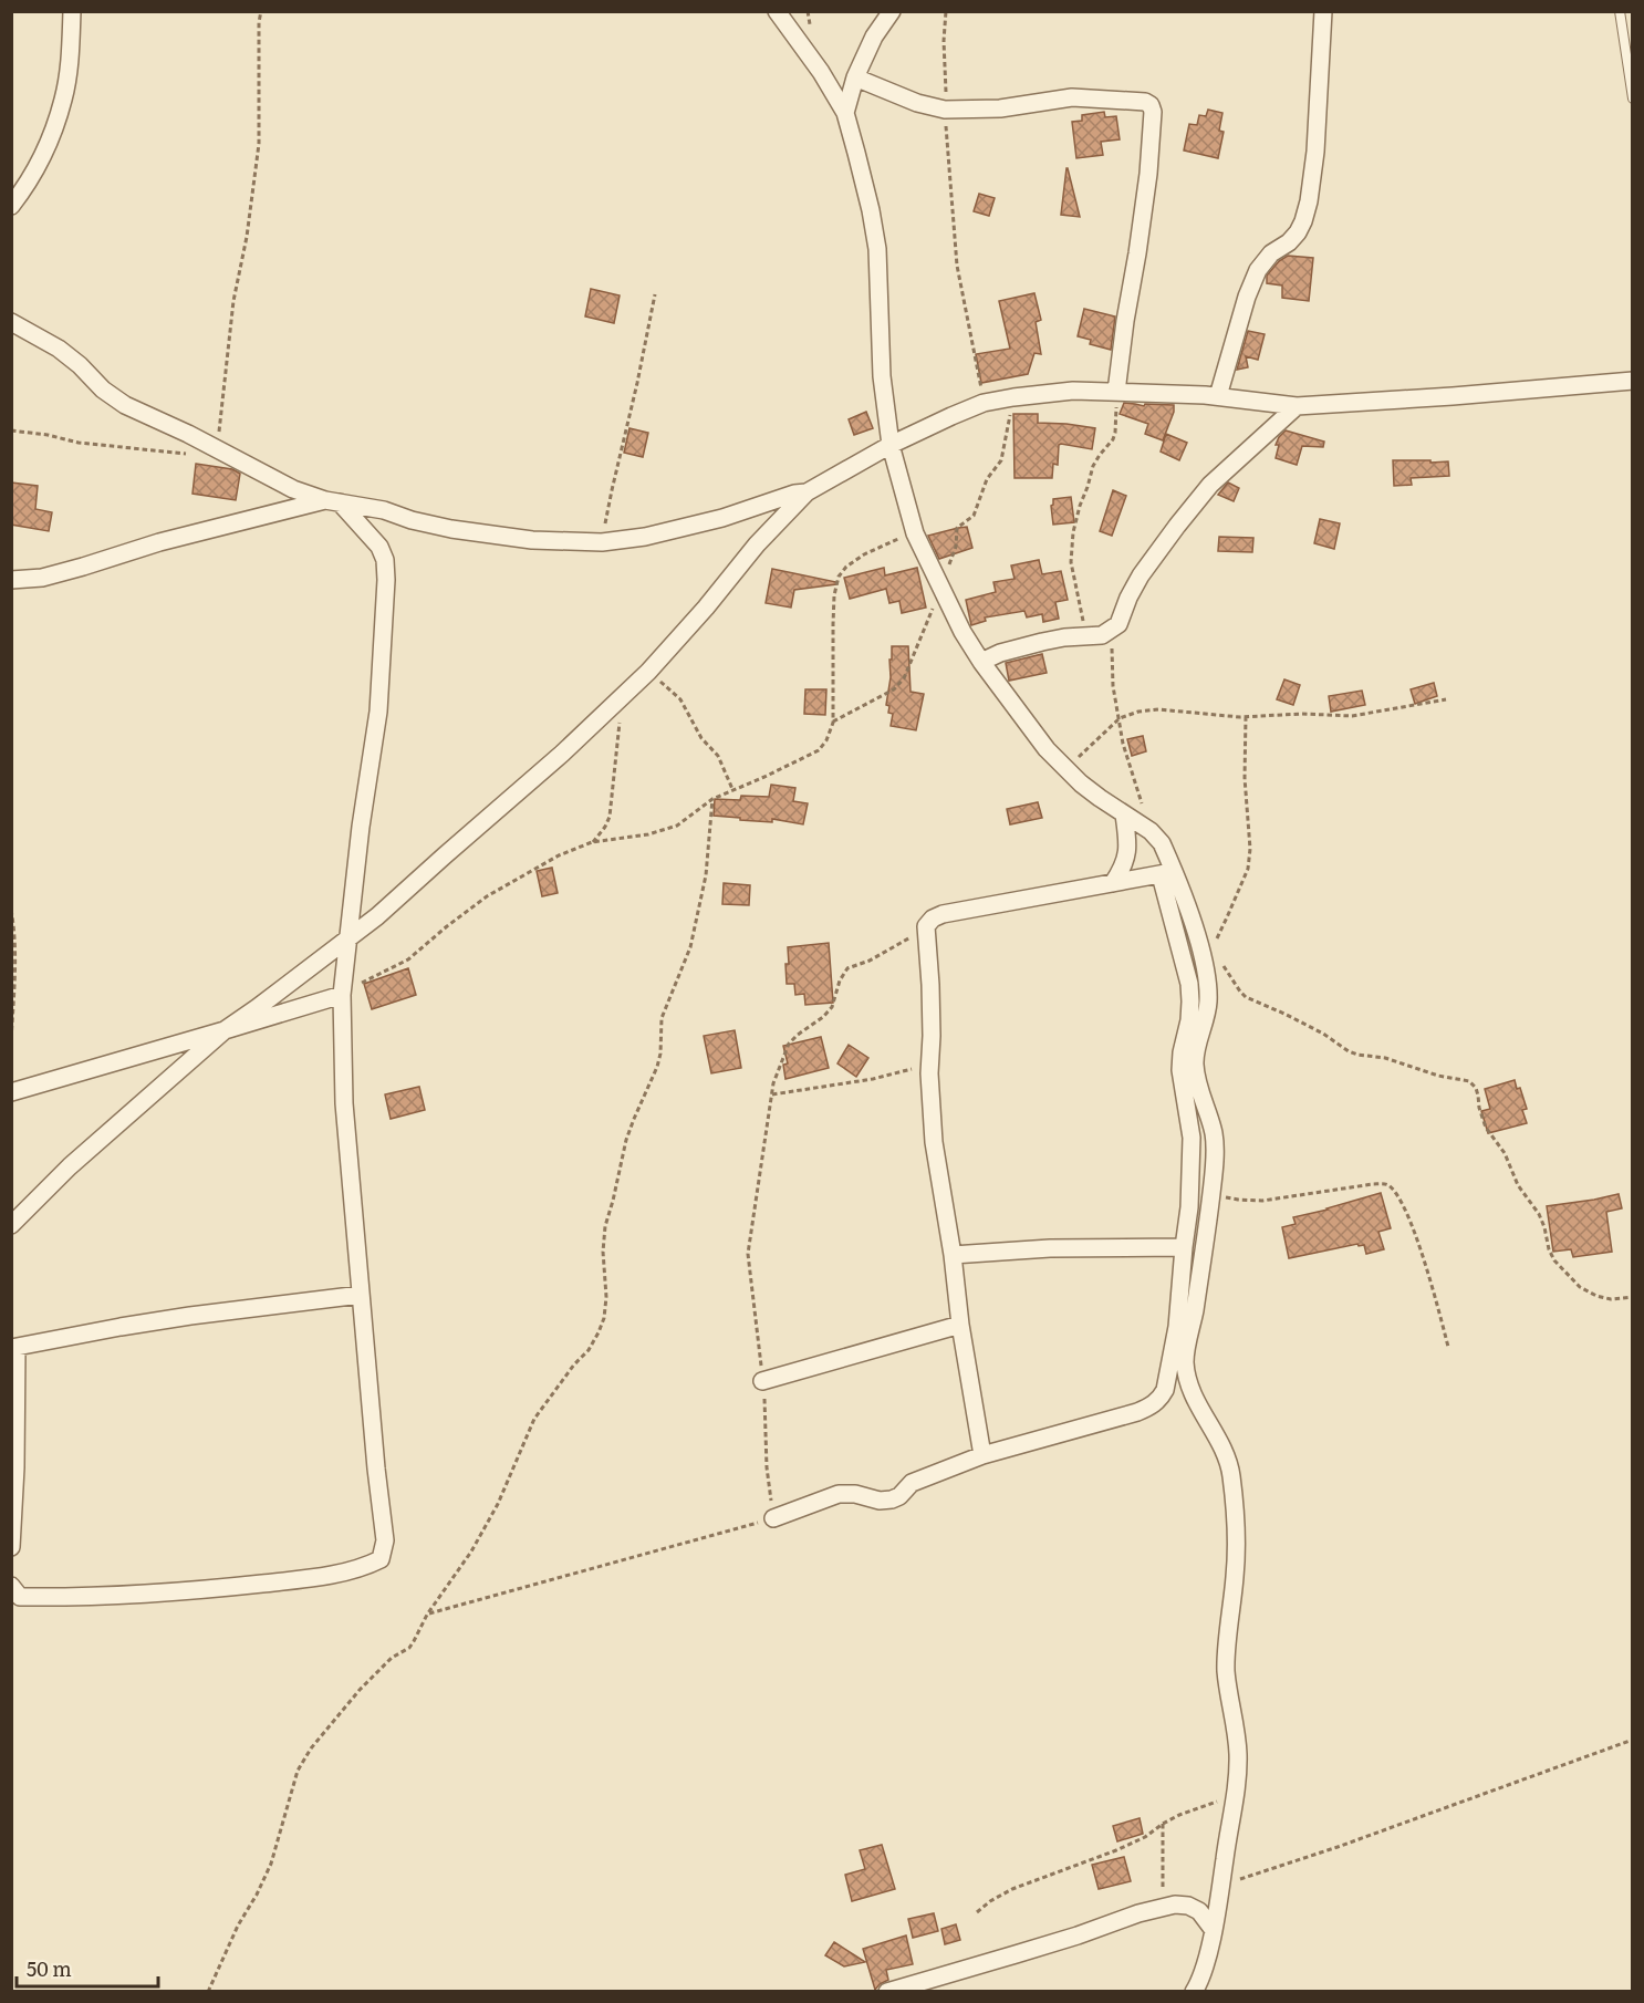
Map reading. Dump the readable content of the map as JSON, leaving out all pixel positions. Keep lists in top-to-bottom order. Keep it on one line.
{"scale_bar":"50 m"}
